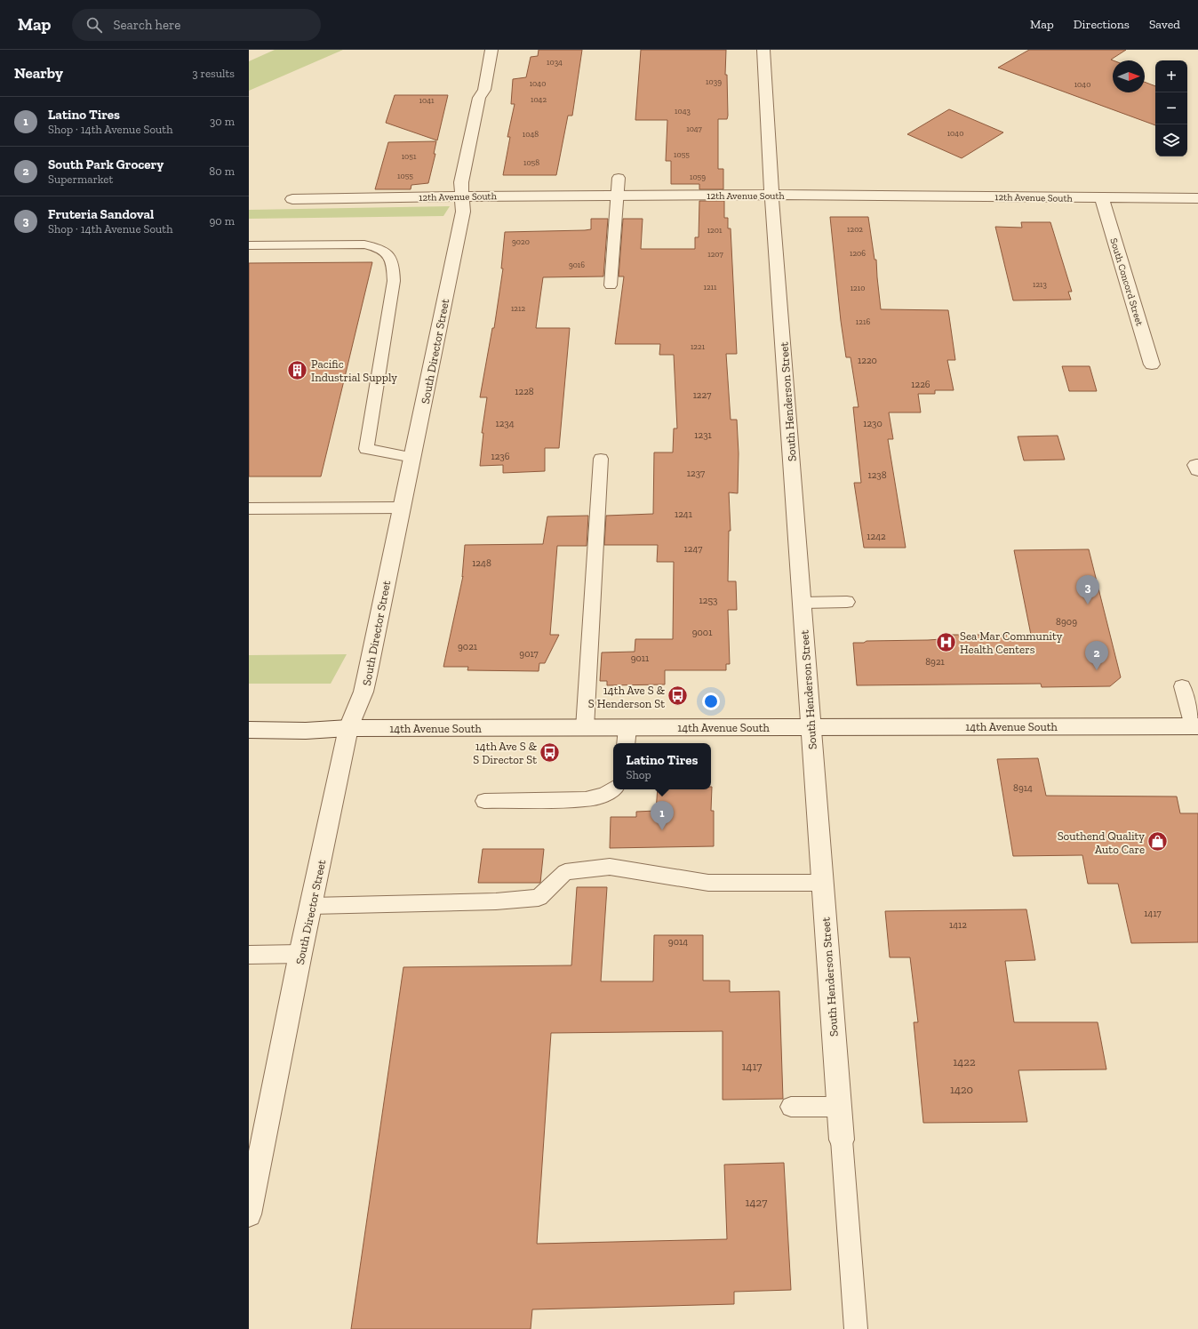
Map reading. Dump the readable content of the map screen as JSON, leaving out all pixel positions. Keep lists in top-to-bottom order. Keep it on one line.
{"streets":{"street":["12th Avenue South","South Concord Street","South Director Street","South Henderson Street","14th Avenue South"]},"crossings":[["12th Avenue South","South Concord Street"],["12th Avenue South","South Director Street"],["12th Avenue South","South Henderson Street"],["South Director Street","14th Avenue South"],["South Henderson Street","14th Avenue South"]],"places":{"building":["Pacific Industrial Supply"],"hospital":["Sea Mar Community Health Centers"],"bus stop":["14th Ave S & S Henderson St","14th Ave S & S Director St"],"shop":["Southend Quality Auto Care"]},"house_numbers":["1034","1039","1040","1040","1042","1041","1043","1047","1040","1048","1055","1051","1058","1055","1059","1202","1201","9020","1206","1207","9016","1213","1211","1210","1212","1216","1221","1220","1226","1228","1227","1234","1230","1231","1236","1237","1238","1241","1242","1247","1248","1253","8909","9001","9021","9017","9011","8921","8914","1417","1412","9014","1422","1417","1420","1427"],"north":"right","page":{"header":"Map","search":"Search here","nav":["Map","Directions","Saved"],"heading":["Nearby","3 results"],"map_buttons":["+","−"],"list":[{"mark":"1","name":"Latino Tires","note":"Shop · 14th Avenue South","value":"30 m"},{"mark":"2","name":"South Park Grocery","note":"Supermarket","value":"80 m"},{"mark":"3","name":"Fruteria Sandoval","note":"Shop · 14th Avenue South","value":"90 m"}],"pins":["3","2","1"],"popup":["Latino Tires","Shop"]}}
